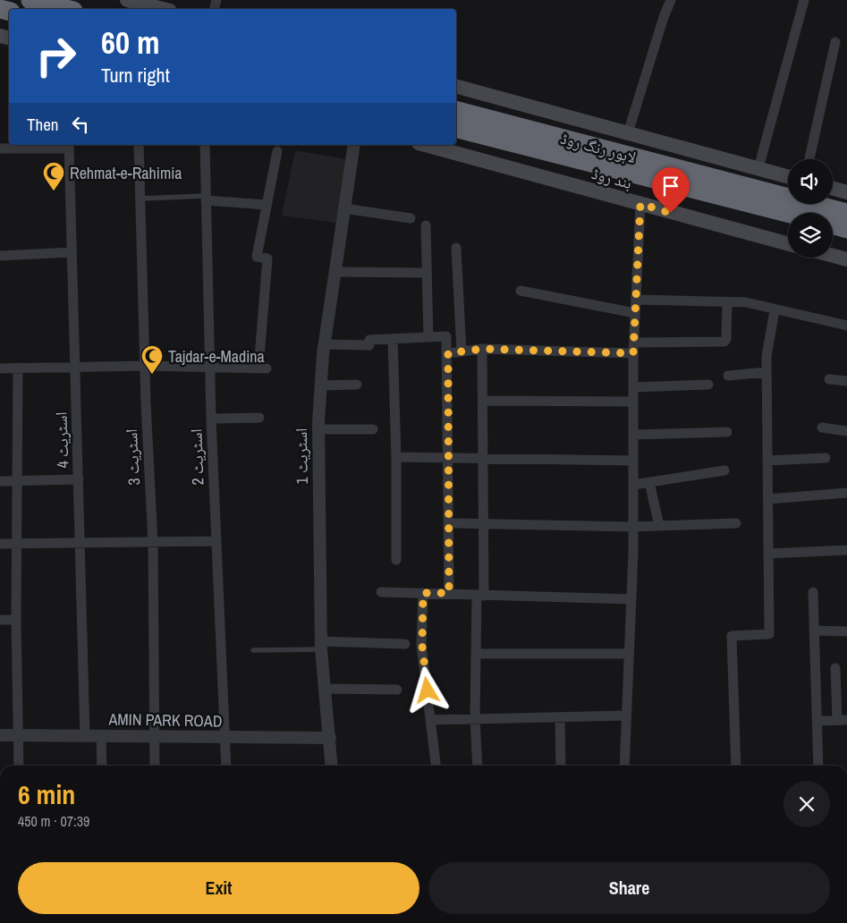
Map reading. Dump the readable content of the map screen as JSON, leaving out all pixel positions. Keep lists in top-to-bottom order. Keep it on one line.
{"streets":{"highway":["لاہور رنگ روڈ"],"main road":["بند روڈ"],"street":["اسٹریٹ 4","اسٹریٹ 1","اسٹریٹ 3","اسٹریٹ 2","AMIN PARK ROAD"]},"crossings":[["اسٹریٹ 4","AMIN PARK ROAD"],["اسٹریٹ 1","AMIN PARK ROAD"],["اسٹریٹ 3","AMIN PARK ROAD"],["اسٹریٹ 2","AMIN PARK ROAD"]],"places":{"mosque":["Rehmat-e-Rahimia","Tajdar-e-Madina"]},"page":{"turn":["60 m","Turn right"],"then":"Then","heading":["6 min","450 m · 07:39"],"buttons":["Exit","Share"]}}
